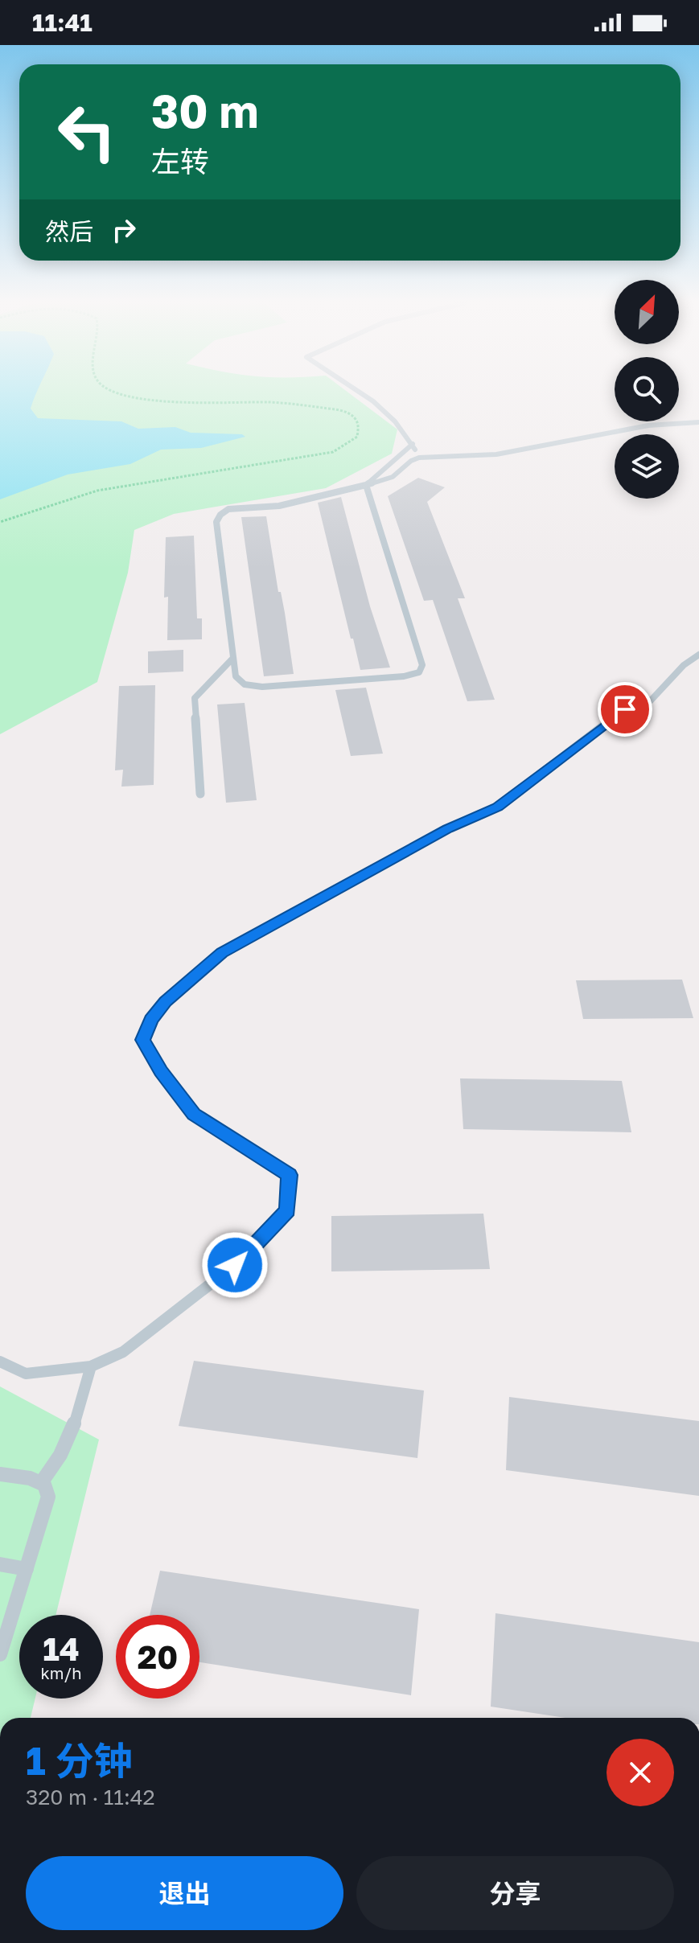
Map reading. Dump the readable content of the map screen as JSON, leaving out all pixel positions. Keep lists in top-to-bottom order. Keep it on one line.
{"north":"top right","page":{"status":"11:41","turn":["30 m","左转"],"then":"然后","speed":"14 km/h","limit":"20","heading":["1 分钟","320 m · 11:42"],"buttons":["退出","分享"]}}
